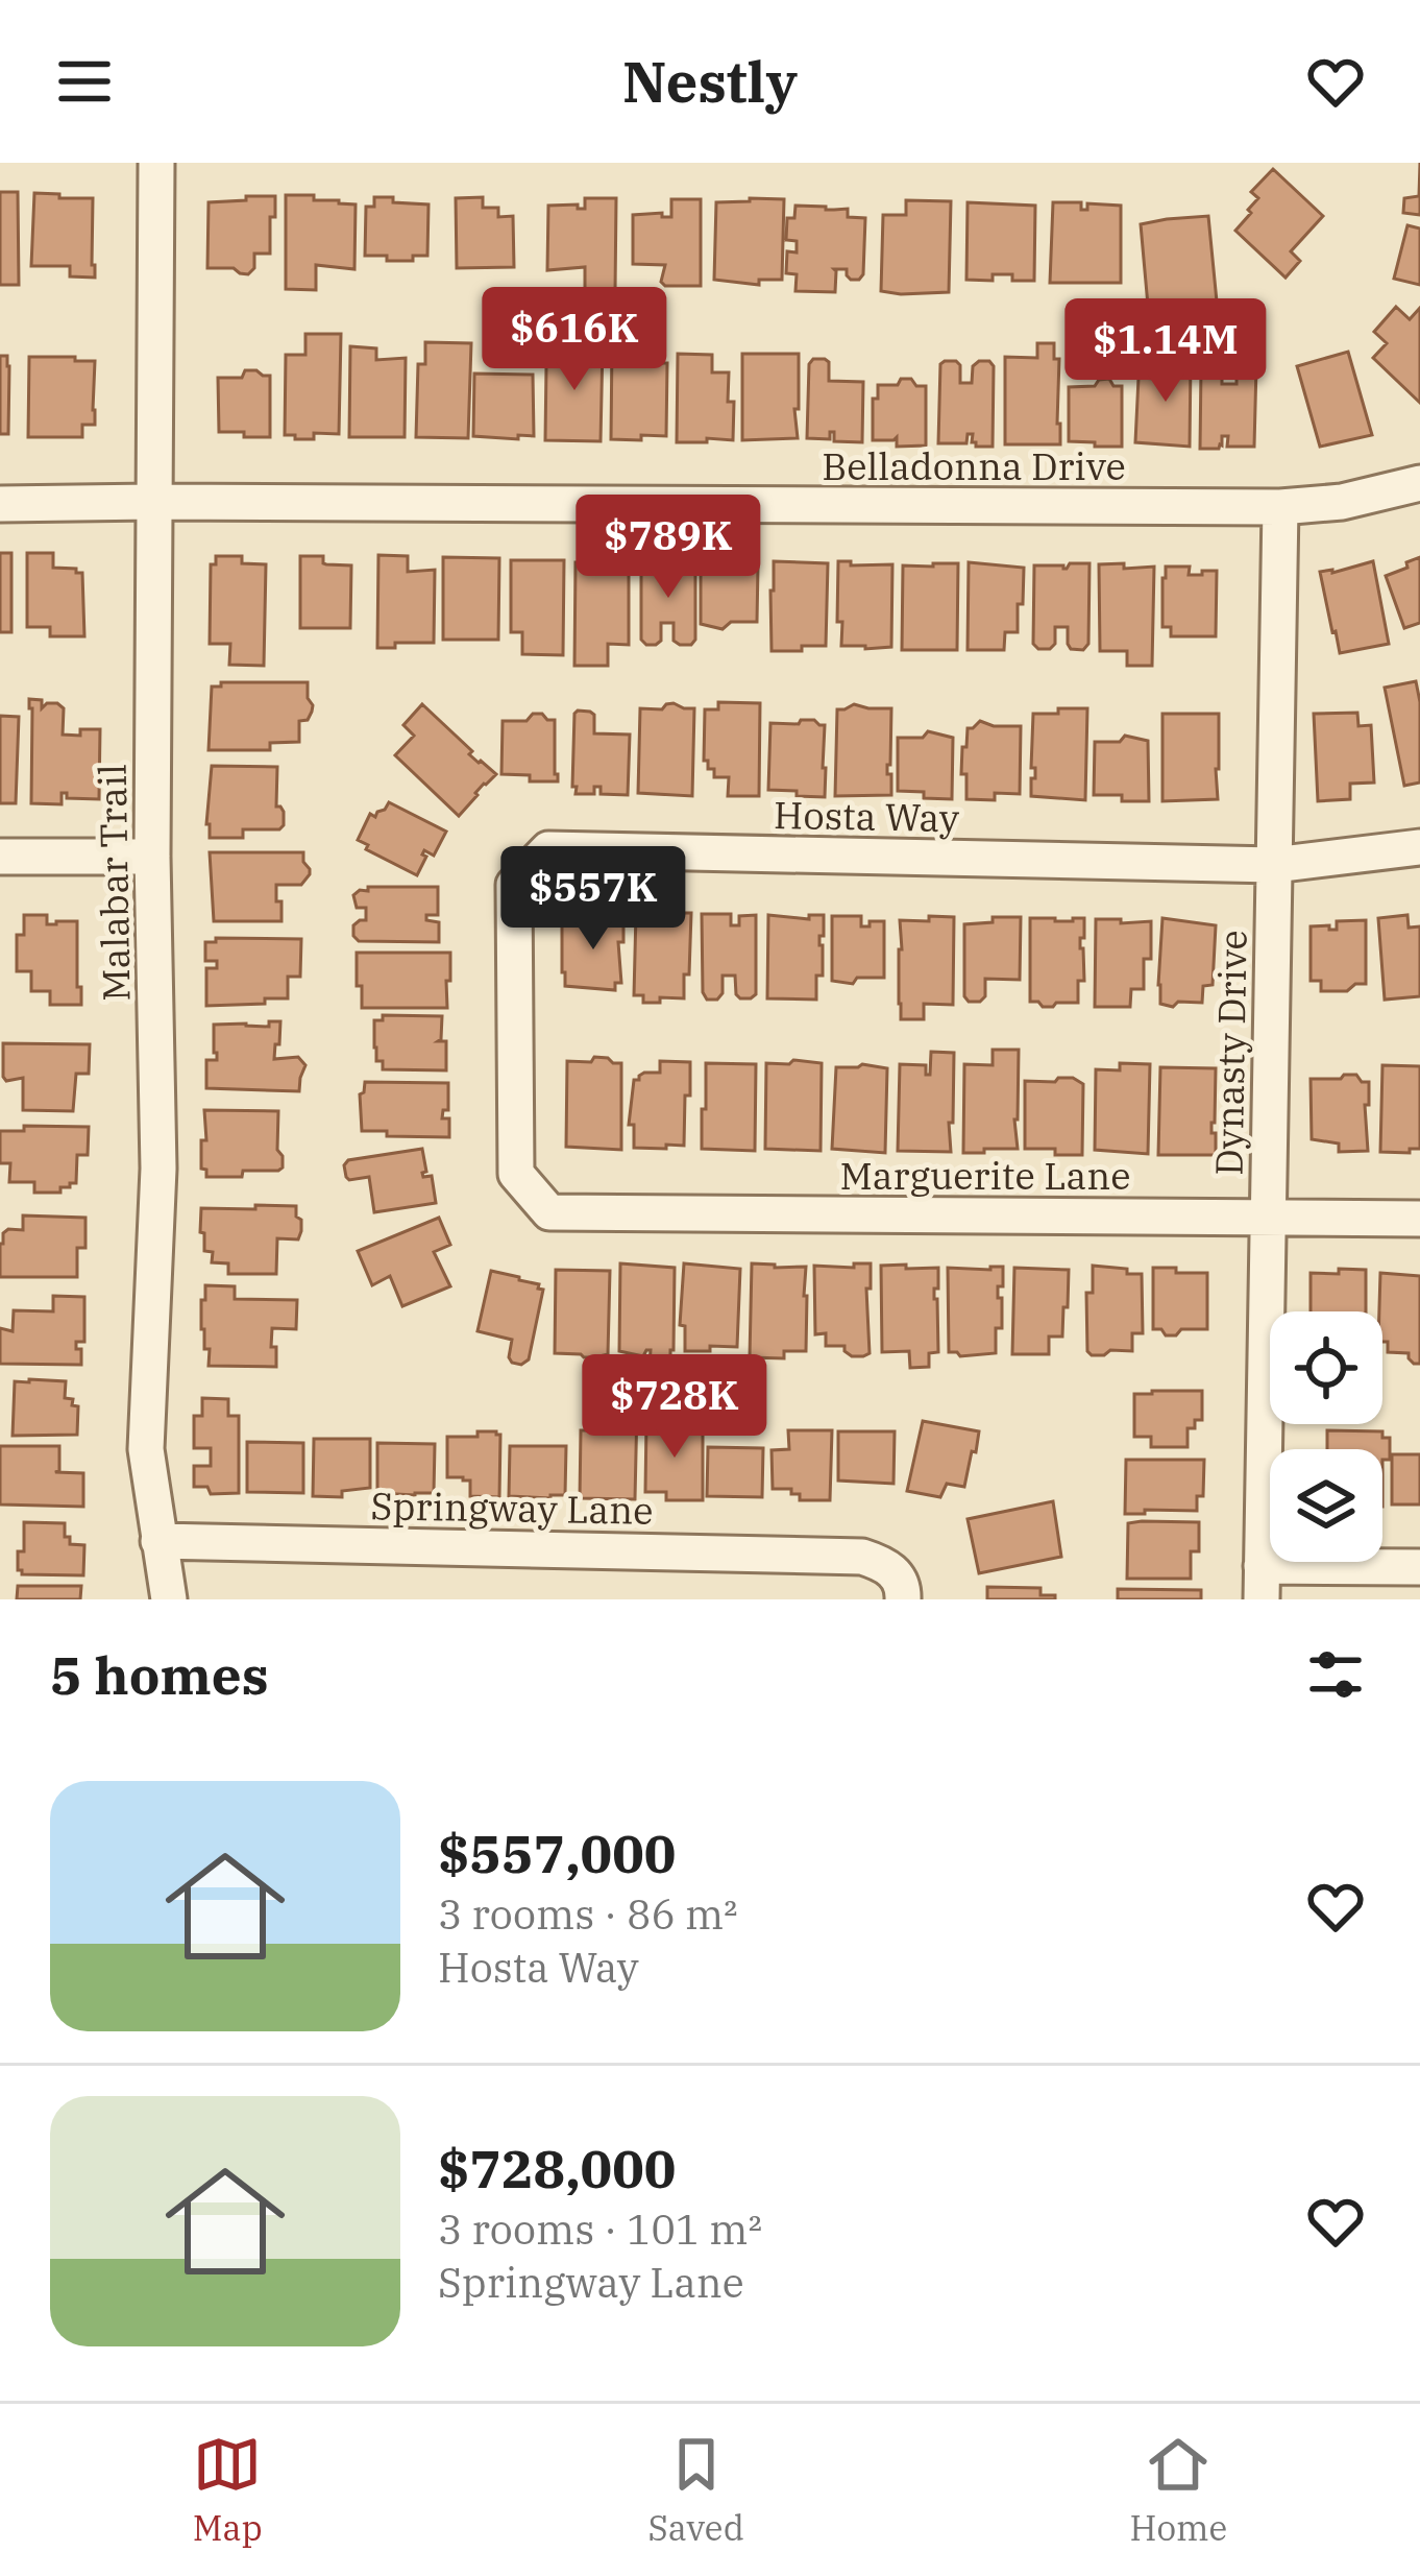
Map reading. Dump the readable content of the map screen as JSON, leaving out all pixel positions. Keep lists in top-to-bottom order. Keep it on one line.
{"streets":{"street":["Belladonna Drive","Hosta Way","Malabar Trail","Dynasty Drive","Marguerite Lane","Springway Lane"]},"crossings":[["Belladonna Drive","Malabar Trail"],["Belladonna Drive","Dynasty Drive"],["Hosta Way","Dynasty Drive"],["Hosta Way","Marguerite Lane"],["Malabar Trail","Springway Lane"],["Dynasty Drive","Marguerite Lane"]],"page":{"header":"Nestly","price":["$616K","$1.14M","$789K","$557K","$728K"],"heading":"5 homes","list":[{"name":"$557,000","note":"3 rooms · 86 m² · Hosta Way"},{"name":"$728,000","note":"3 rooms · 101 m² · Springway Lane"}],"tabs":["Map","Saved","Home"]}}
